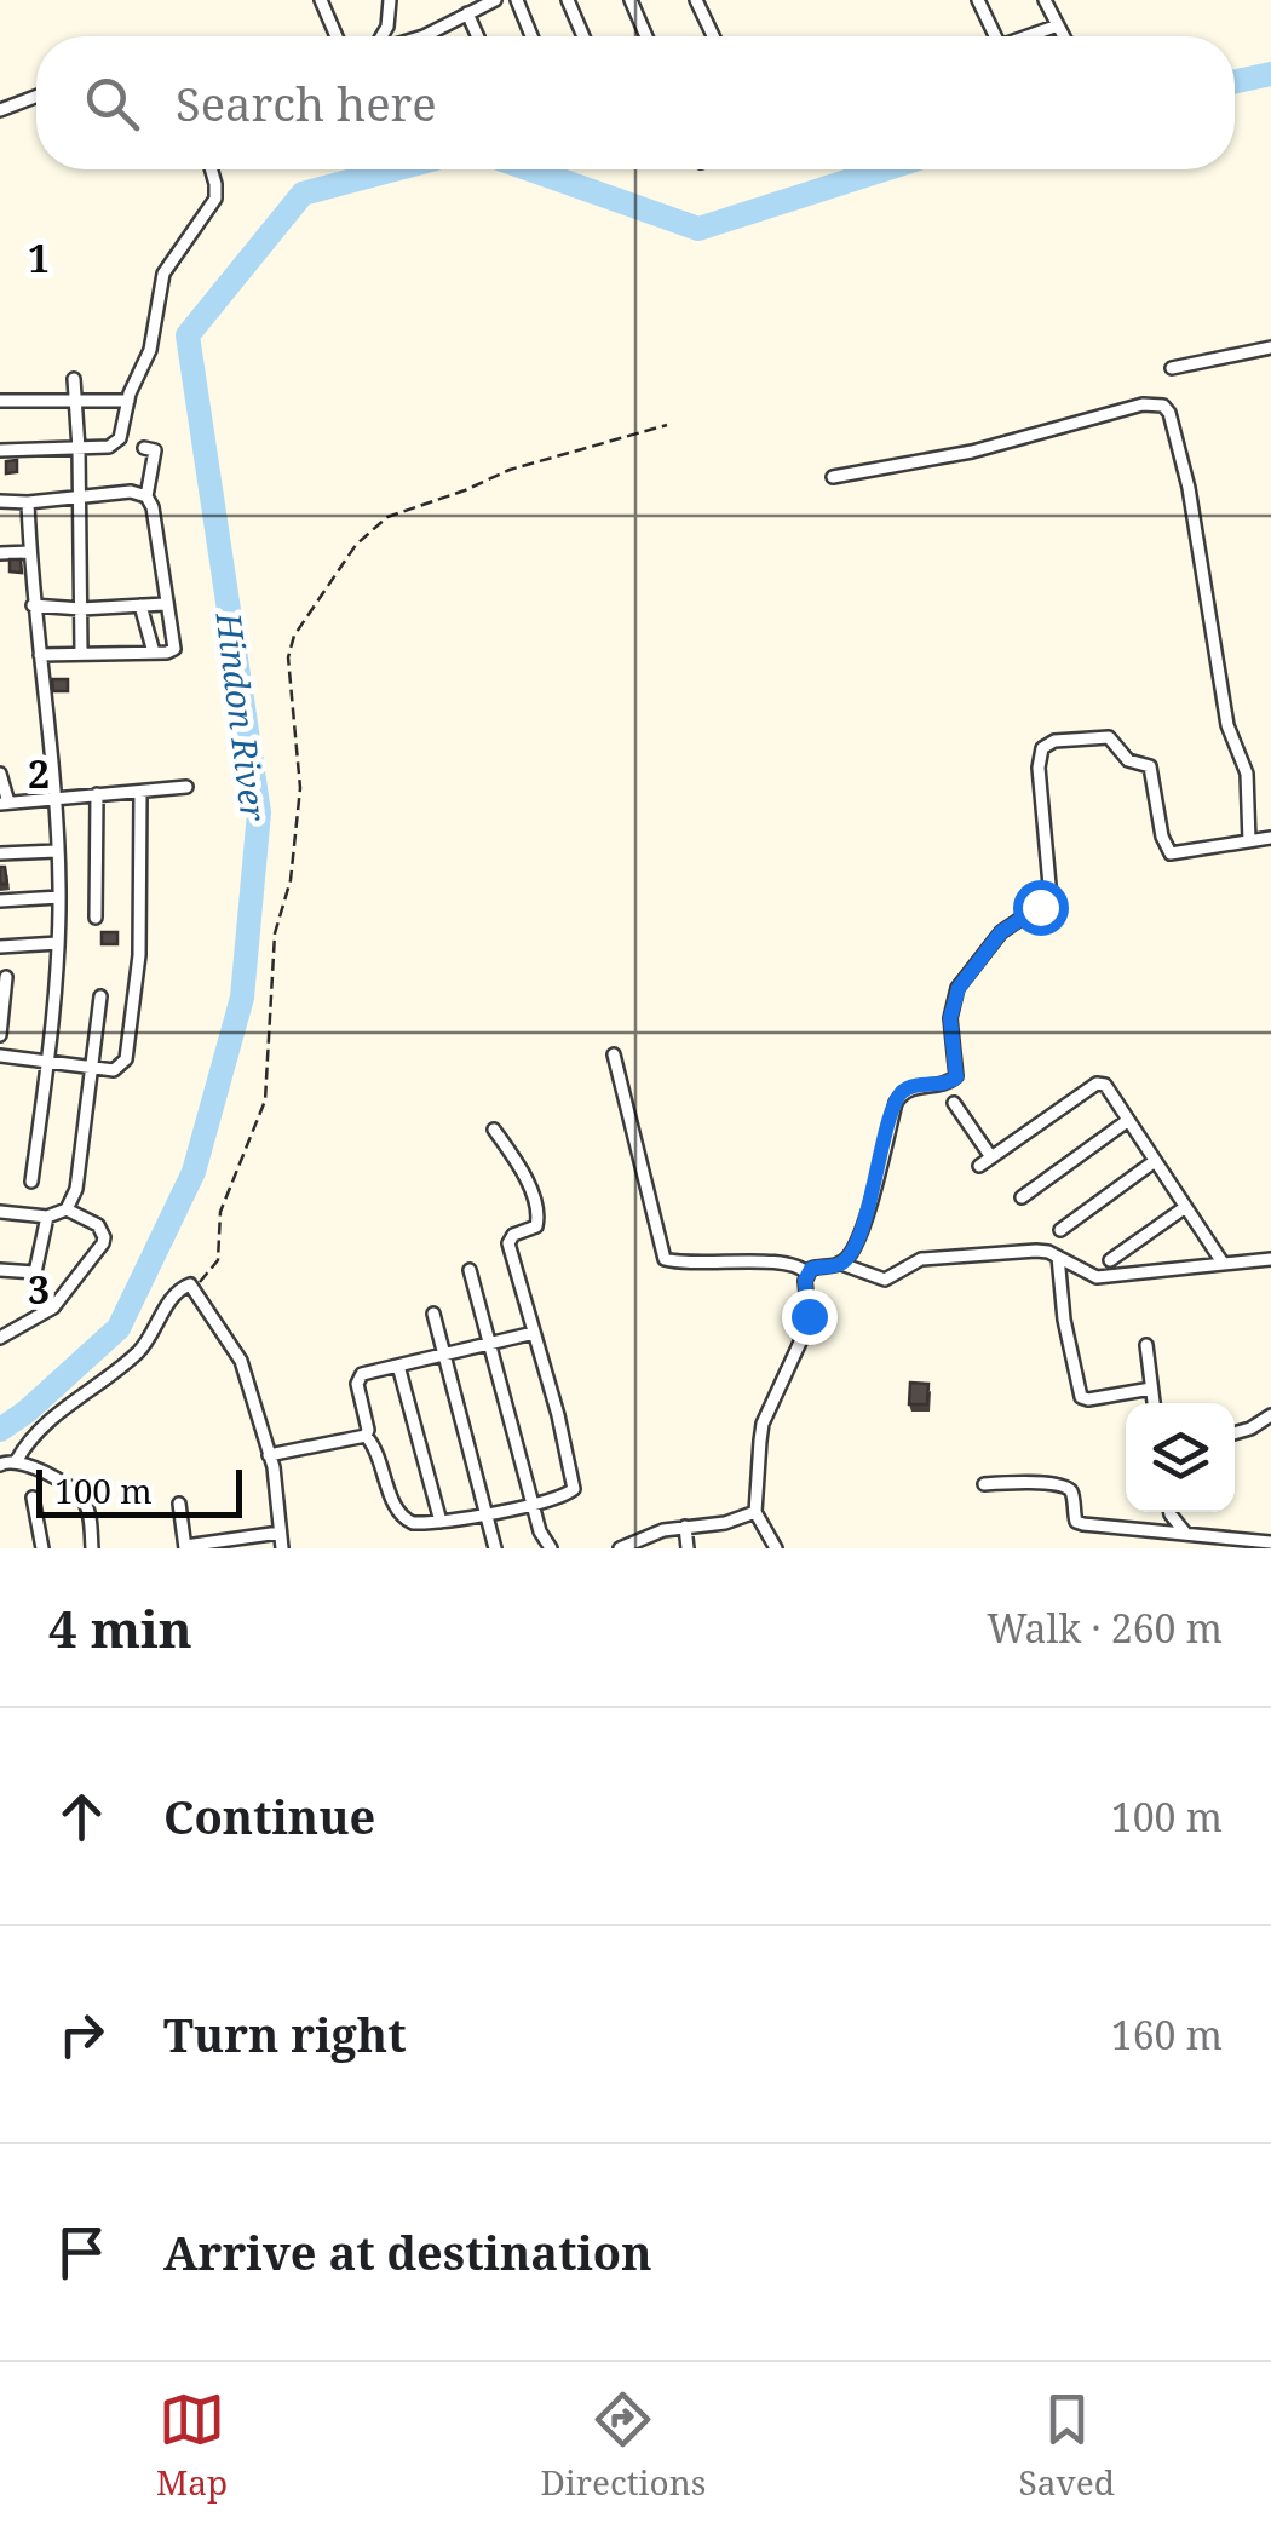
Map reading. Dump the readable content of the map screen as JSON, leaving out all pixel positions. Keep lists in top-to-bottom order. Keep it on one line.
{"water":["Hindon River"],"scale_bar":"100 m","page":{"search":"Search here","scale":"100 m","heading":["4 min","Walk · 260 m"],"list":[["Continue","100 m"],["Turn right","160 m"],"Arrive at destination"],"nav":["Map","Directions","Saved"]},"grid":{"rows":["1","2","3"]}}
